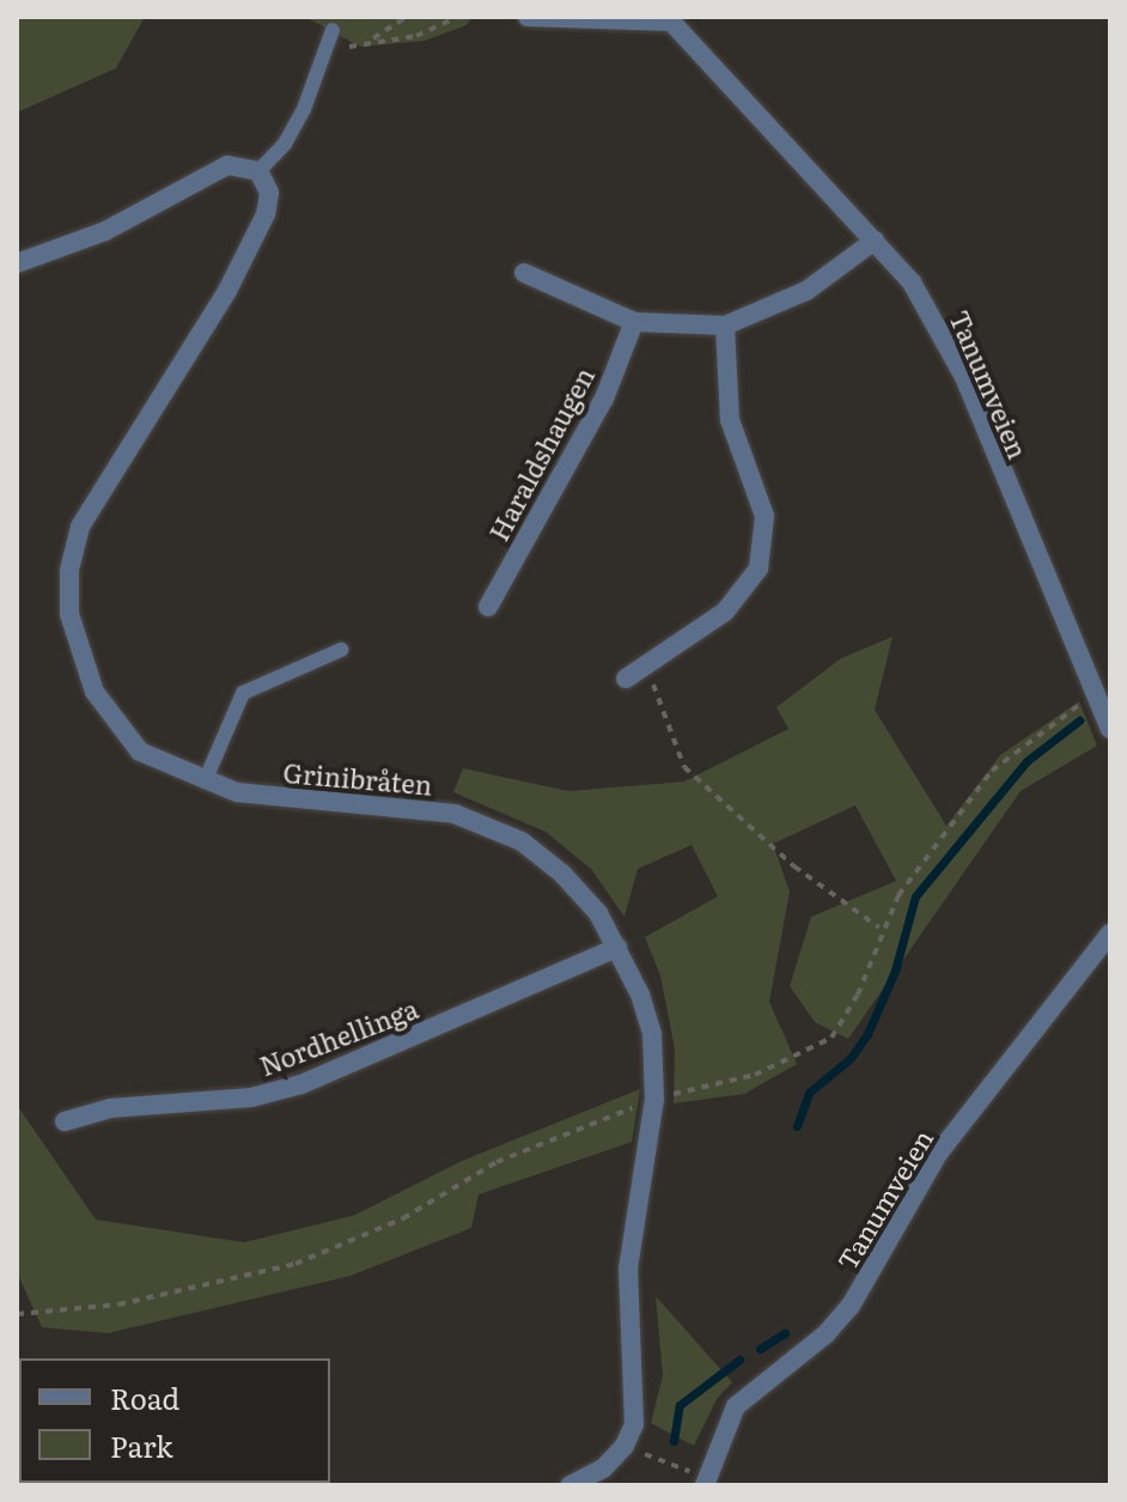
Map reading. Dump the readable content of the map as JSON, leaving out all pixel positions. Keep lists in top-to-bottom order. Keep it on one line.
{"streets":{"street":["Tanumveien","Haraldshaugen","Grinibråten","Nordhellinga"]},"crossings":[["Grinibråten","Nordhellinga"]],"legend":["Road","Park"]}
